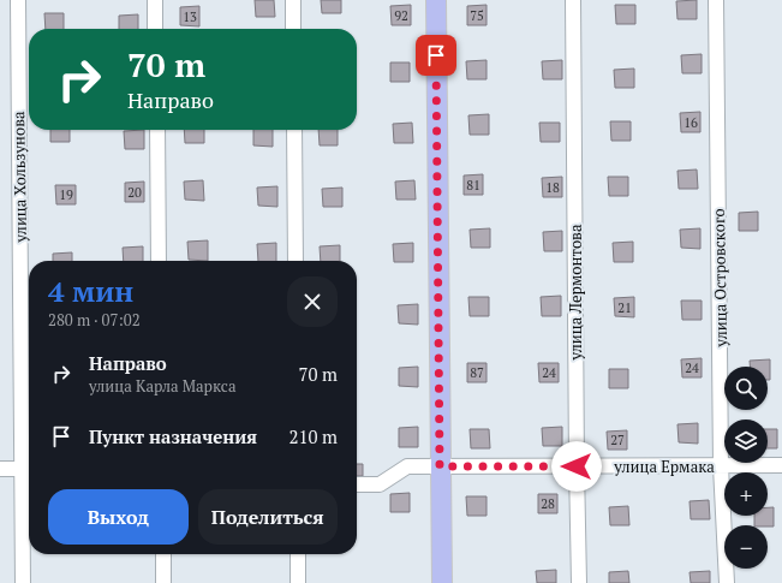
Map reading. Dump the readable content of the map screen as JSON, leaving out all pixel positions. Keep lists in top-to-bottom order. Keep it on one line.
{"streets":{"street":["улица Хользунова","улица Островского","улица Лермонтова","улица Ермака"]},"crossings":[["улица Островского","улица Ермака"],["улица Лермонтова","улица Ермака"]],"house_numbers":["92","75","13","16","81","18","20","19","21","24","87","24","27","28"],"page":{"turn":["70 m","Направо"],"heading":["4 мин","280 m · 07:02"],"list":[{"name":"Направо","note":"улица Карла Маркса","value":"70 m"},{"name":"Пункт назначения","value":"210 m"}],"map_buttons":["+","−"],"buttons":["Выход","Поделиться"]}}
